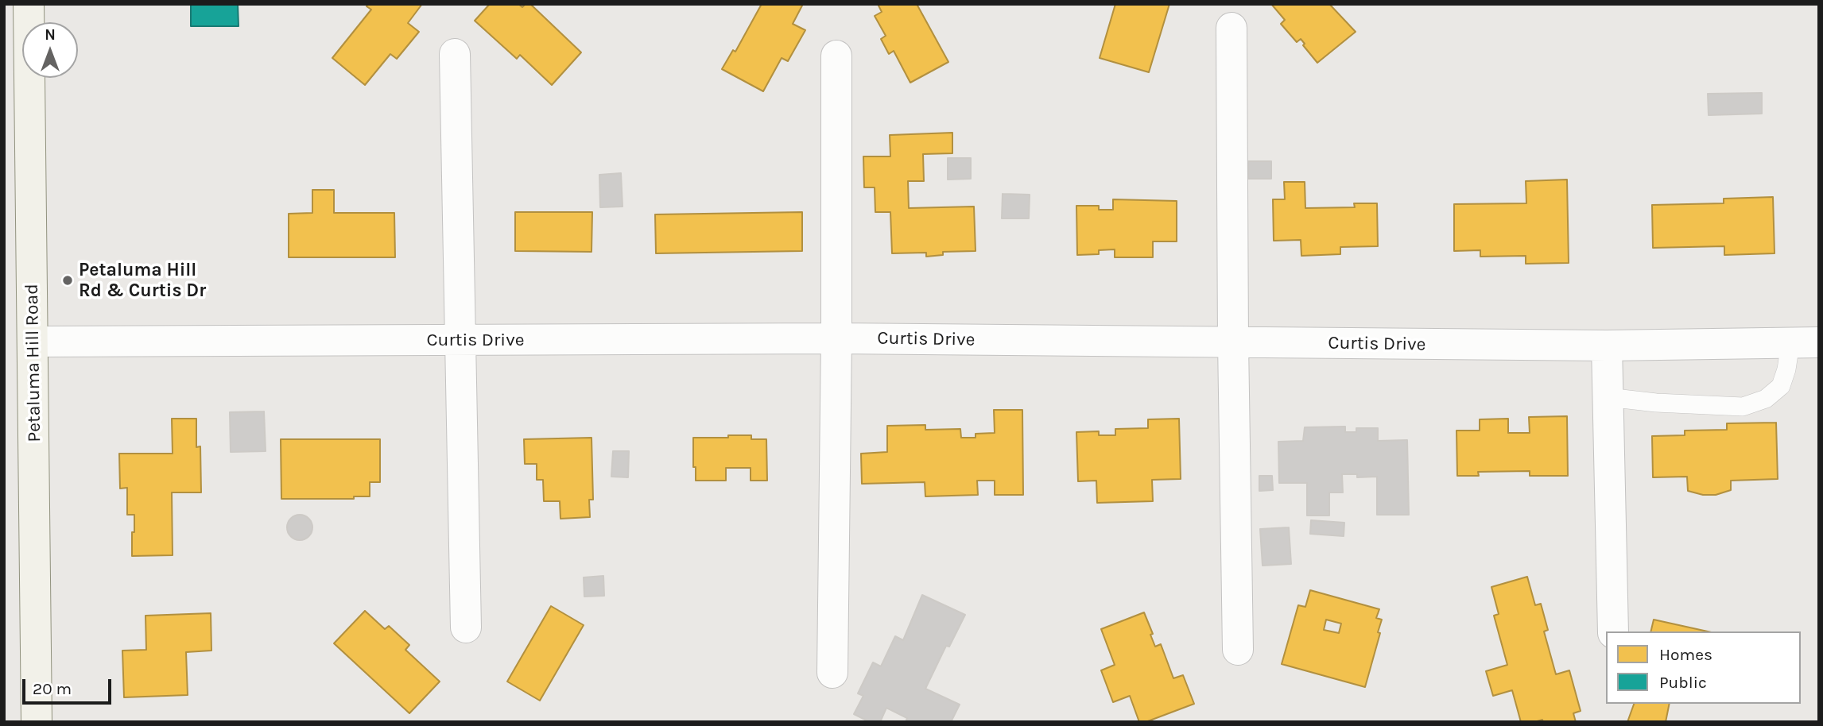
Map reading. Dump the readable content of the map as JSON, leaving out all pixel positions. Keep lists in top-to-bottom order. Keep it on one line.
{"streets":{"main road":["Petaluma Hill Road"],"street":["Curtis Drive"]},"crossings":[["Curtis Drive","Petaluma Hill Road"]],"places":["Petaluma Hill Rd & Curtis Dr"],"legend":["Homes","Public"],"scale_bar":"20 m","north":"top"}
